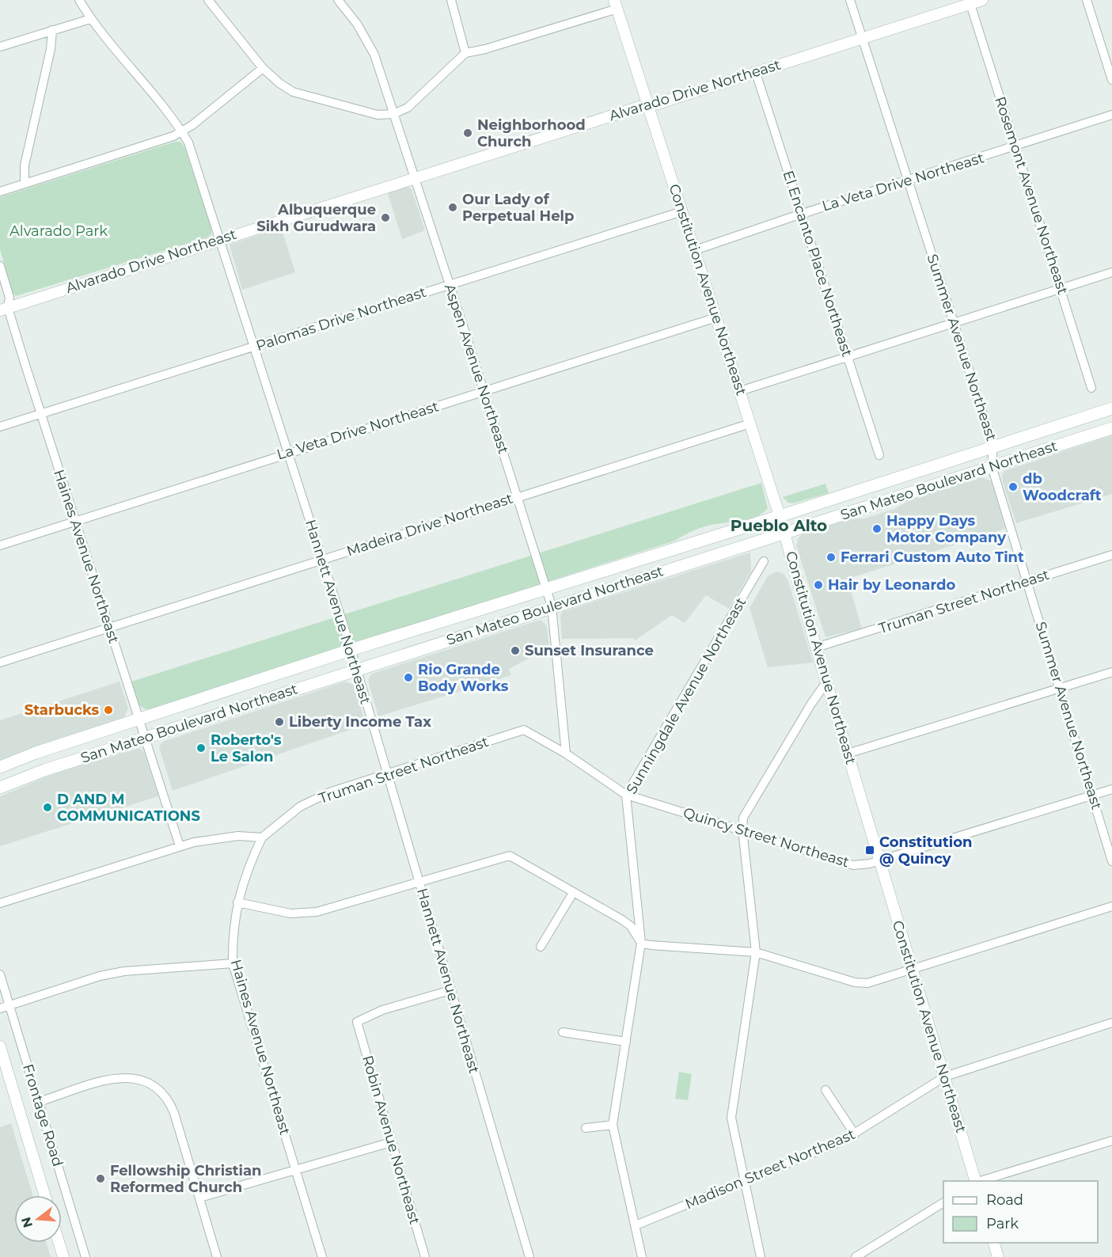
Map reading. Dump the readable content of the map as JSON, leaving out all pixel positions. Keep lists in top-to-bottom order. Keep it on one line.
{"streets":{"main road":["San Mateo Boulevard Northeast"],"street":["Alvarado Drive Northeast","La Veta Drive Northeast","Rosemont Avenue Northeast","El Encanto Place Northeast","Constitution Avenue Northeast","Palomas Drive Northeast","Summer Avenue Northeast","Aspen Avenue Northeast","Madeira Drive Northeast","Haines Avenue Northeast","Truman Street Northeast","Hannett Avenue Northeast","Sunningdale Avenue Northeast","Quincy Street Northeast","Frontage Road","Robin Avenue Northeast","Madison Street Northeast"]},"crossings":[["Alvarado Drive Northeast","Rosemont Avenue Northeast"],["Alvarado Drive Northeast","El Encanto Place Northeast"],["Alvarado Drive Northeast","Constitution Avenue Northeast"],["Alvarado Drive Northeast","Summer Avenue Northeast"],["Alvarado Drive Northeast","Aspen Avenue Northeast"],["Alvarado Drive Northeast","Haines Avenue Northeast"],["Alvarado Drive Northeast","Hannett Avenue Northeast"],["La Veta Drive Northeast","Rosemont Avenue Northeast"],["La Veta Drive Northeast","El Encanto Place Northeast"],["La Veta Drive Northeast","Constitution Avenue Northeast"],["La Veta Drive Northeast","Summer Avenue Northeast"],["La Veta Drive Northeast","Aspen Avenue Northeast"],["La Veta Drive Northeast","Haines Avenue Northeast"],["La Veta Drive Northeast","Hannett Avenue Northeast"],["Constitution Avenue Northeast","Palomas Drive Northeast"],["Constitution Avenue Northeast","San Mateo Boulevard Northeast"],["Constitution Avenue Northeast","Madeira Drive Northeast"],["Constitution Avenue Northeast","Truman Street Northeast"],["Constitution Avenue Northeast","Quincy Street Northeast"],["Constitution Avenue Northeast","Madison Street Northeast"],["Palomas Drive Northeast","Aspen Avenue Northeast"],["Palomas Drive Northeast","Haines Avenue Northeast"],["Palomas Drive Northeast","Hannett Avenue Northeast"],["Summer Avenue Northeast","San Mateo Boulevard Northeast"],["Summer Avenue Northeast","Truman Street Northeast"],["Summer Avenue Northeast","Quincy Street Northeast"],["Aspen Avenue Northeast","San Mateo Boulevard Northeast"],["Aspen Avenue Northeast","Madeira Drive Northeast"],["Aspen Avenue Northeast","Truman Street Northeast"],["Aspen Avenue Northeast","Quincy Street Northeast"],["San Mateo Boulevard Northeast","Haines Avenue Northeast"],["San Mateo Boulevard Northeast","Hannett Avenue Northeast"],["Madeira Drive Northeast","Haines Avenue Northeast"],["Madeira Drive Northeast","Hannett Avenue Northeast"],["Haines Avenue Northeast","Truman Street Northeast"],["Truman Street Northeast","Hannett Avenue Northeast"],["Truman Street Northeast","Quincy Street Northeast"],["Hannett Avenue Northeast","Robin Avenue Northeast"],["Sunningdale Avenue Northeast","Quincy Street Northeast"],["Sunningdale Avenue Northeast","Madison Street Northeast"]],"districts":["Pueblo Alto"],"parks":["Alvarado Park"],"places":{"other":["Neighborhood Church","Our Lady of Perpetual Help","Albuquerque Sikh Gurudwara","db Woodcraft","Happy Days Motor Company","Ferrari Custom Auto Tint","Hair by Leonardo","Sunset Insurance","Rio Grande Body Works","Starbucks","Liberty Income Tax","Roberto's Le Salon","D AND M COMMUNICATIONS","Fellowship Christian Reformed Church"],"transit":["Constitution @ Quincy"]},"legend":["Road","Park"],"north":"left"}
